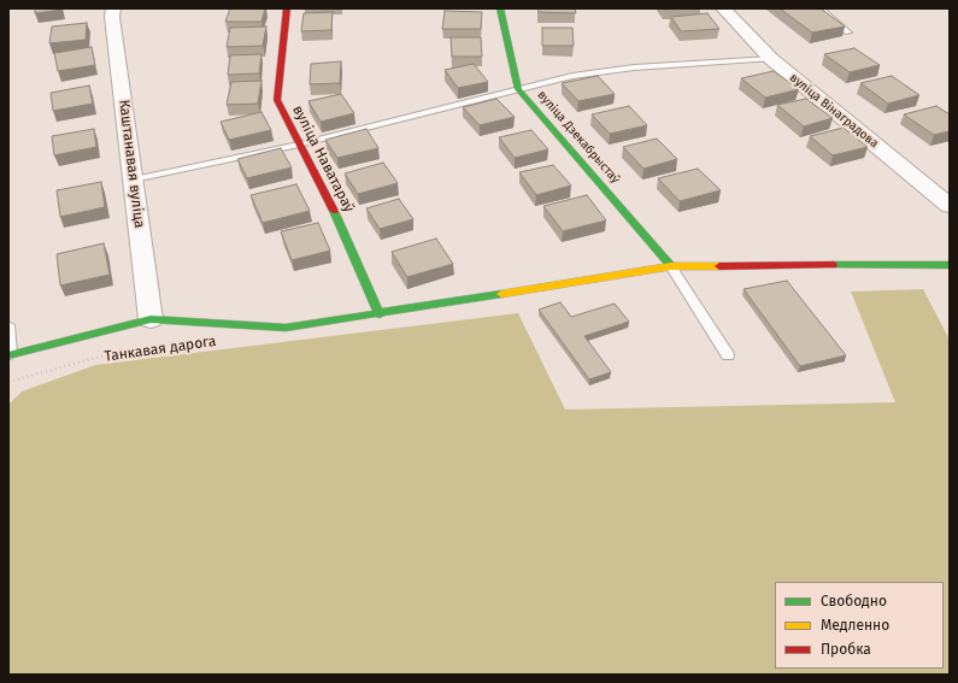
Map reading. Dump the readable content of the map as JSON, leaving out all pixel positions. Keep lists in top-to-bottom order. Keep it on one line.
{"streets":{"street":["вуліца Вінаградова","вуліца Дзекабрыстаў","вуліца Наватараў","Каштанавая вуліца"],"path":["Танкавая дарога"]},"legend":["Свободно","Медленно","Пробка"]}
